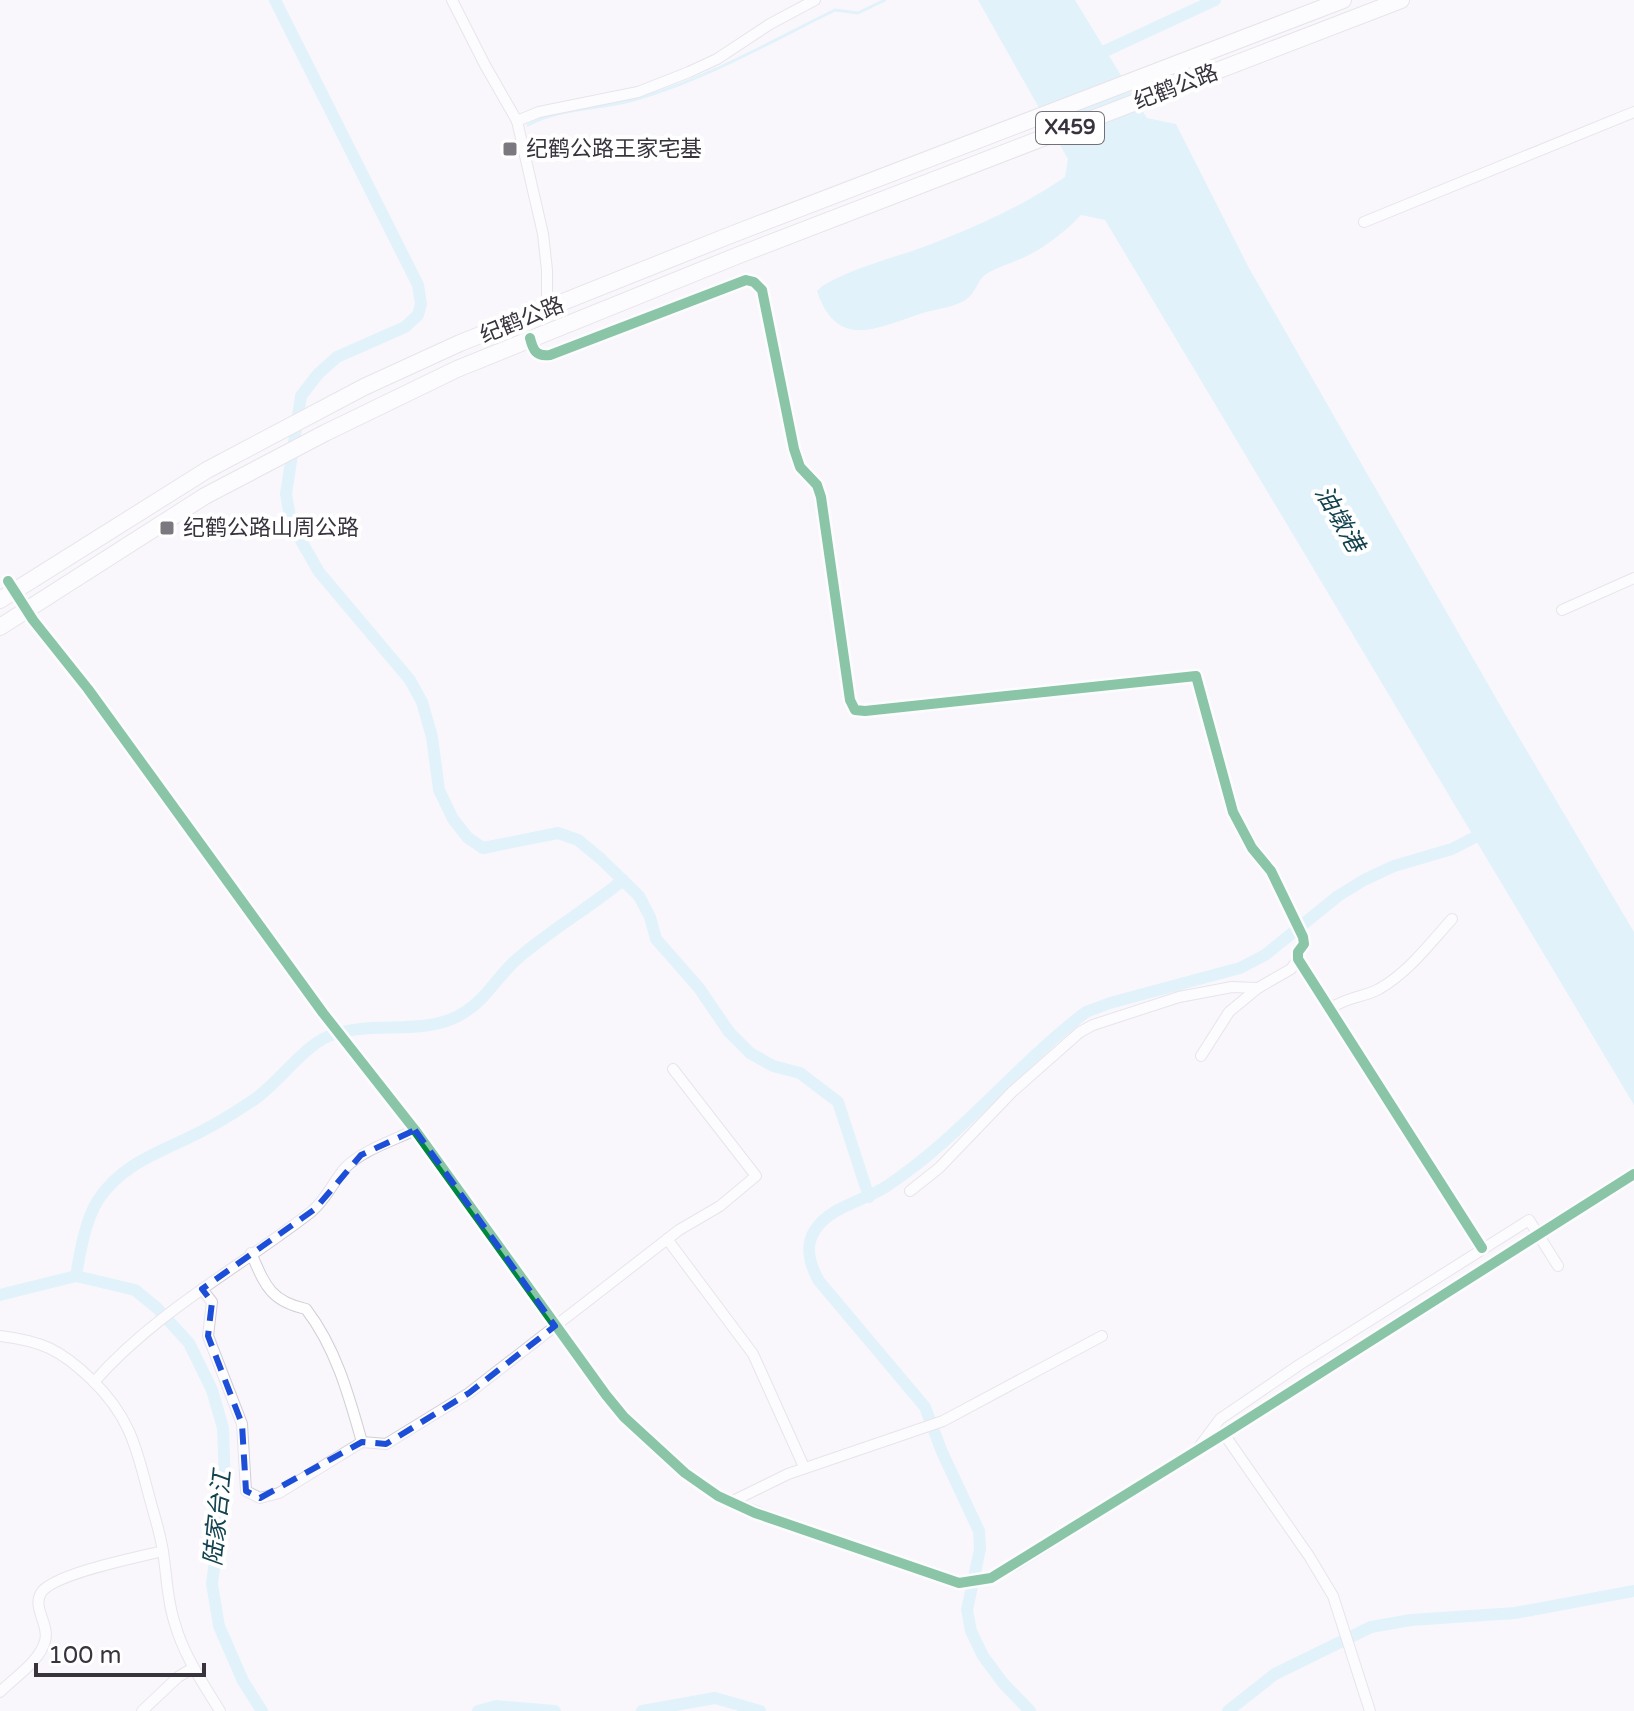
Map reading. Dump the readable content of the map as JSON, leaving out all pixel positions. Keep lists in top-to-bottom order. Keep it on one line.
{"streets":{"main road":["纪鹤公路","X459"]},"water":["油墩港","陆家台江"],"places":{"transit":["纪鹤公路王家宅基","纪鹤公路山周公路"]},"scale_bar":"100 m"}
